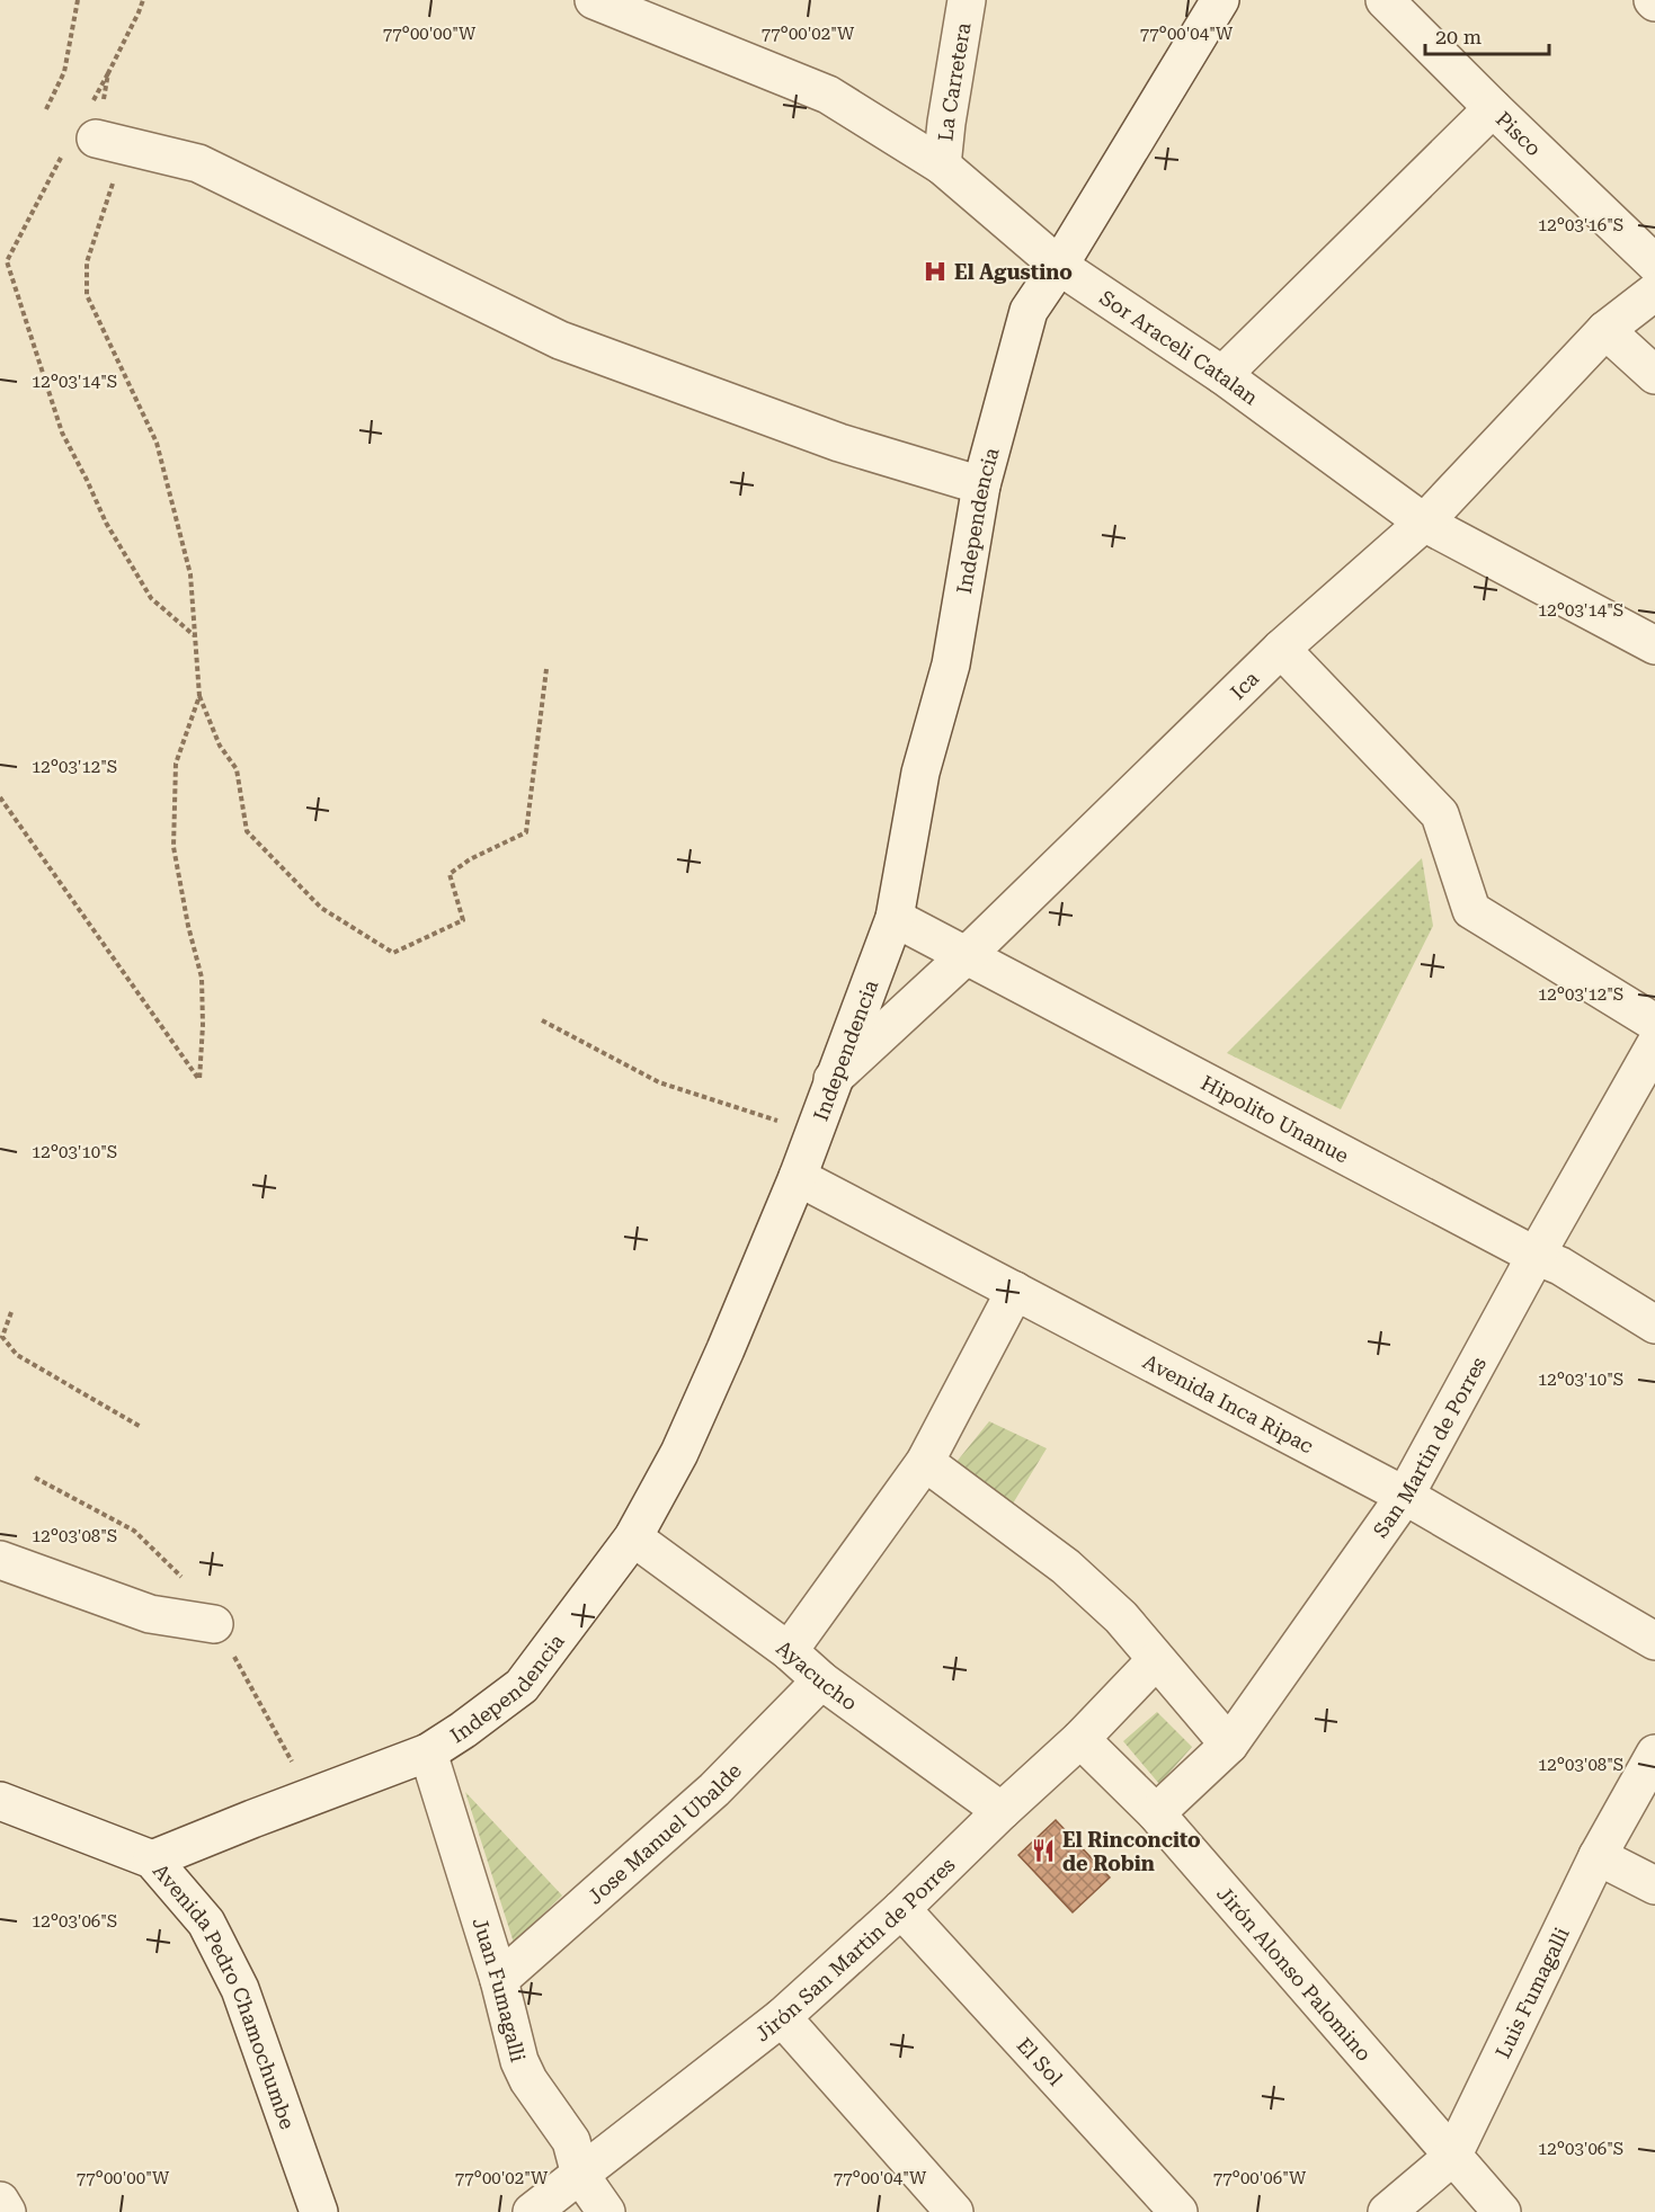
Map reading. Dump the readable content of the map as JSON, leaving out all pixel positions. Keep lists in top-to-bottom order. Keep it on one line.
{"streets":{"street":["La Carretera","Pisco","Sor Araceli Catalan","Independencia","Ica","Hipolito Unanue","Avenida Inca Ripac","San Martin de Porres","Ayacucho","Jose Manuel Ubalde","Jirón San Martin de Porres","Jirón Alonso Palomino","Juan Fumagalli","Luis Fumagalli","Avenida Pedro Chamochumbe","El Sol"]},"crossings":[["La Carretera","Sor Araceli Catalan"],["Sor Araceli Catalan","Independencia"],["Sor Araceli Catalan","Ica"],["Independencia","Ica"],["Independencia","Hipolito Unanue"],["Independencia","Avenida Inca Ripac"],["Independencia","Ayacucho"],["Independencia","Juan Fumagalli"],["Independencia","Avenida Pedro Chamochumbe"],["Ica","Hipolito Unanue"],["Hipolito Unanue","San Martin de Porres"],["Avenida Inca Ripac","San Martin de Porres"],["San Martin de Porres","Jirón Alonso Palomino"],["Ayacucho","Jose Manuel Ubalde"],["Ayacucho","Jirón San Martin de Porres"],["Jose Manuel Ubalde","Juan Fumagalli"],["Jirón San Martin de Porres","Jirón Alonso Palomino"],["Jirón San Martin de Porres","Juan Fumagalli"],["Jirón San Martin de Porres","El Sol"],["Jirón Alonso Palomino","Luis Fumagalli"]],"places":{"hospital":["El Agustino"],"restaurant":["El Rinconcito de Robin"]},"scale_bar":"20 m","coordinates":["77°00'00\"W","77°00'02\"W","77°00'04\"W","12°03'16\"S","12°03'14\"S","12°03'12\"S","12°03'10\"S","12°03'08\"S","12°03'06\"S","77°00'06\"W"]}
